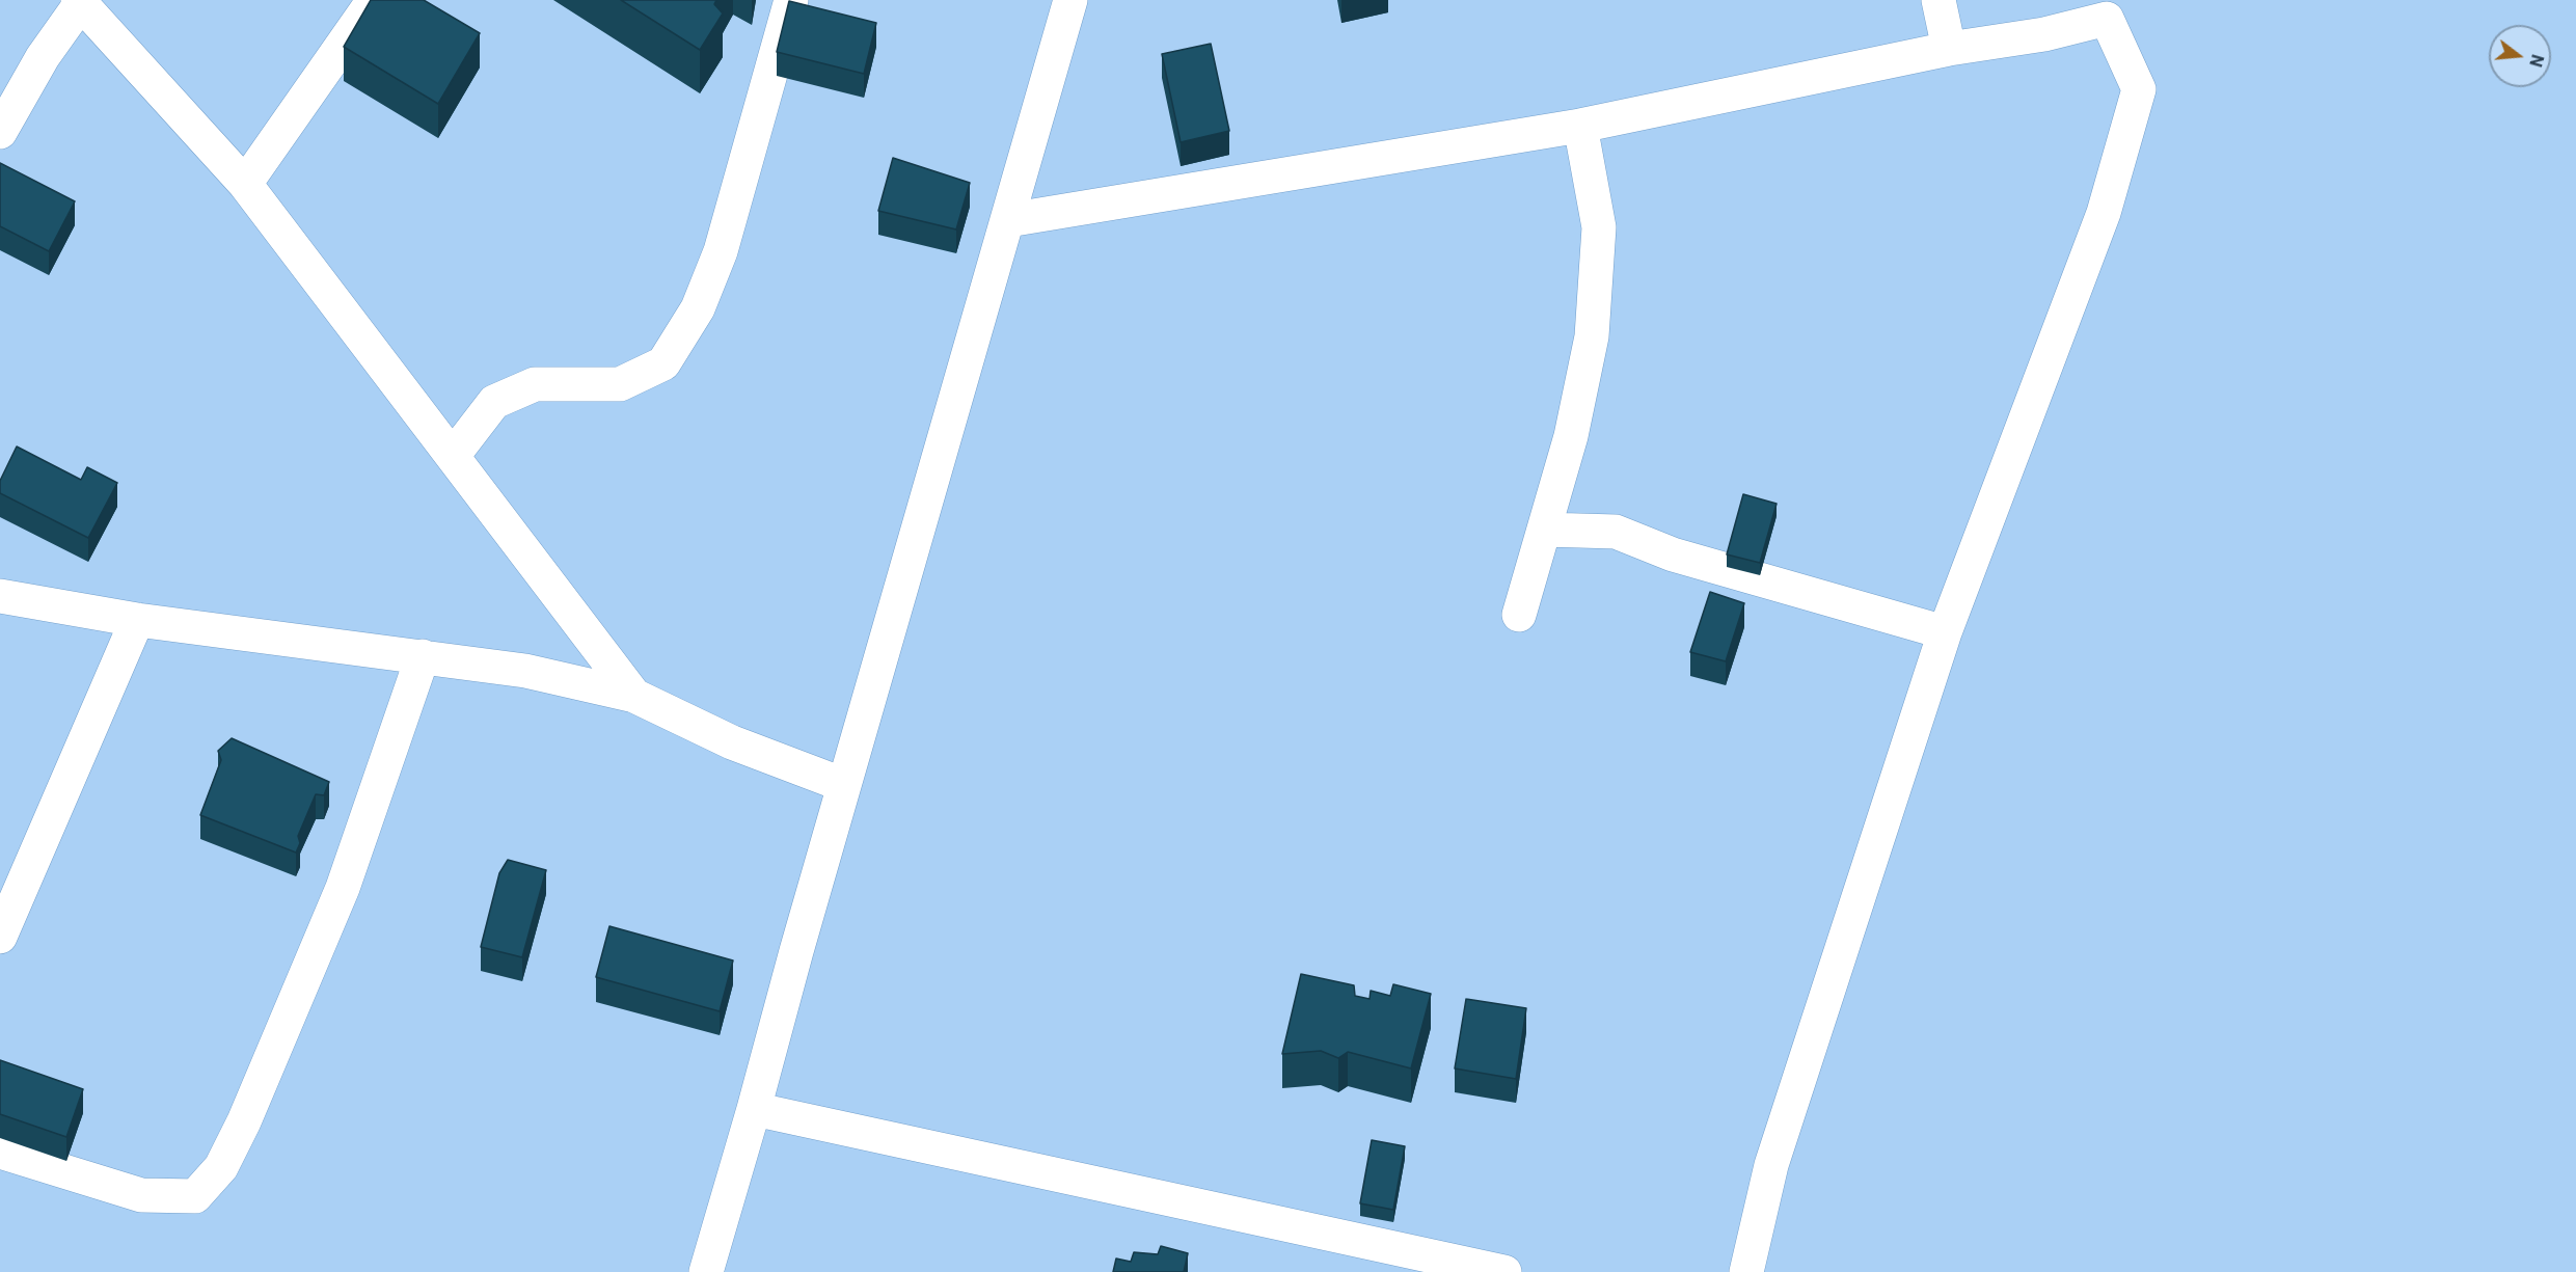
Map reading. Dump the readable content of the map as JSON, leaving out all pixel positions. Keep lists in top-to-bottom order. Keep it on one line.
{"north":"right"}
